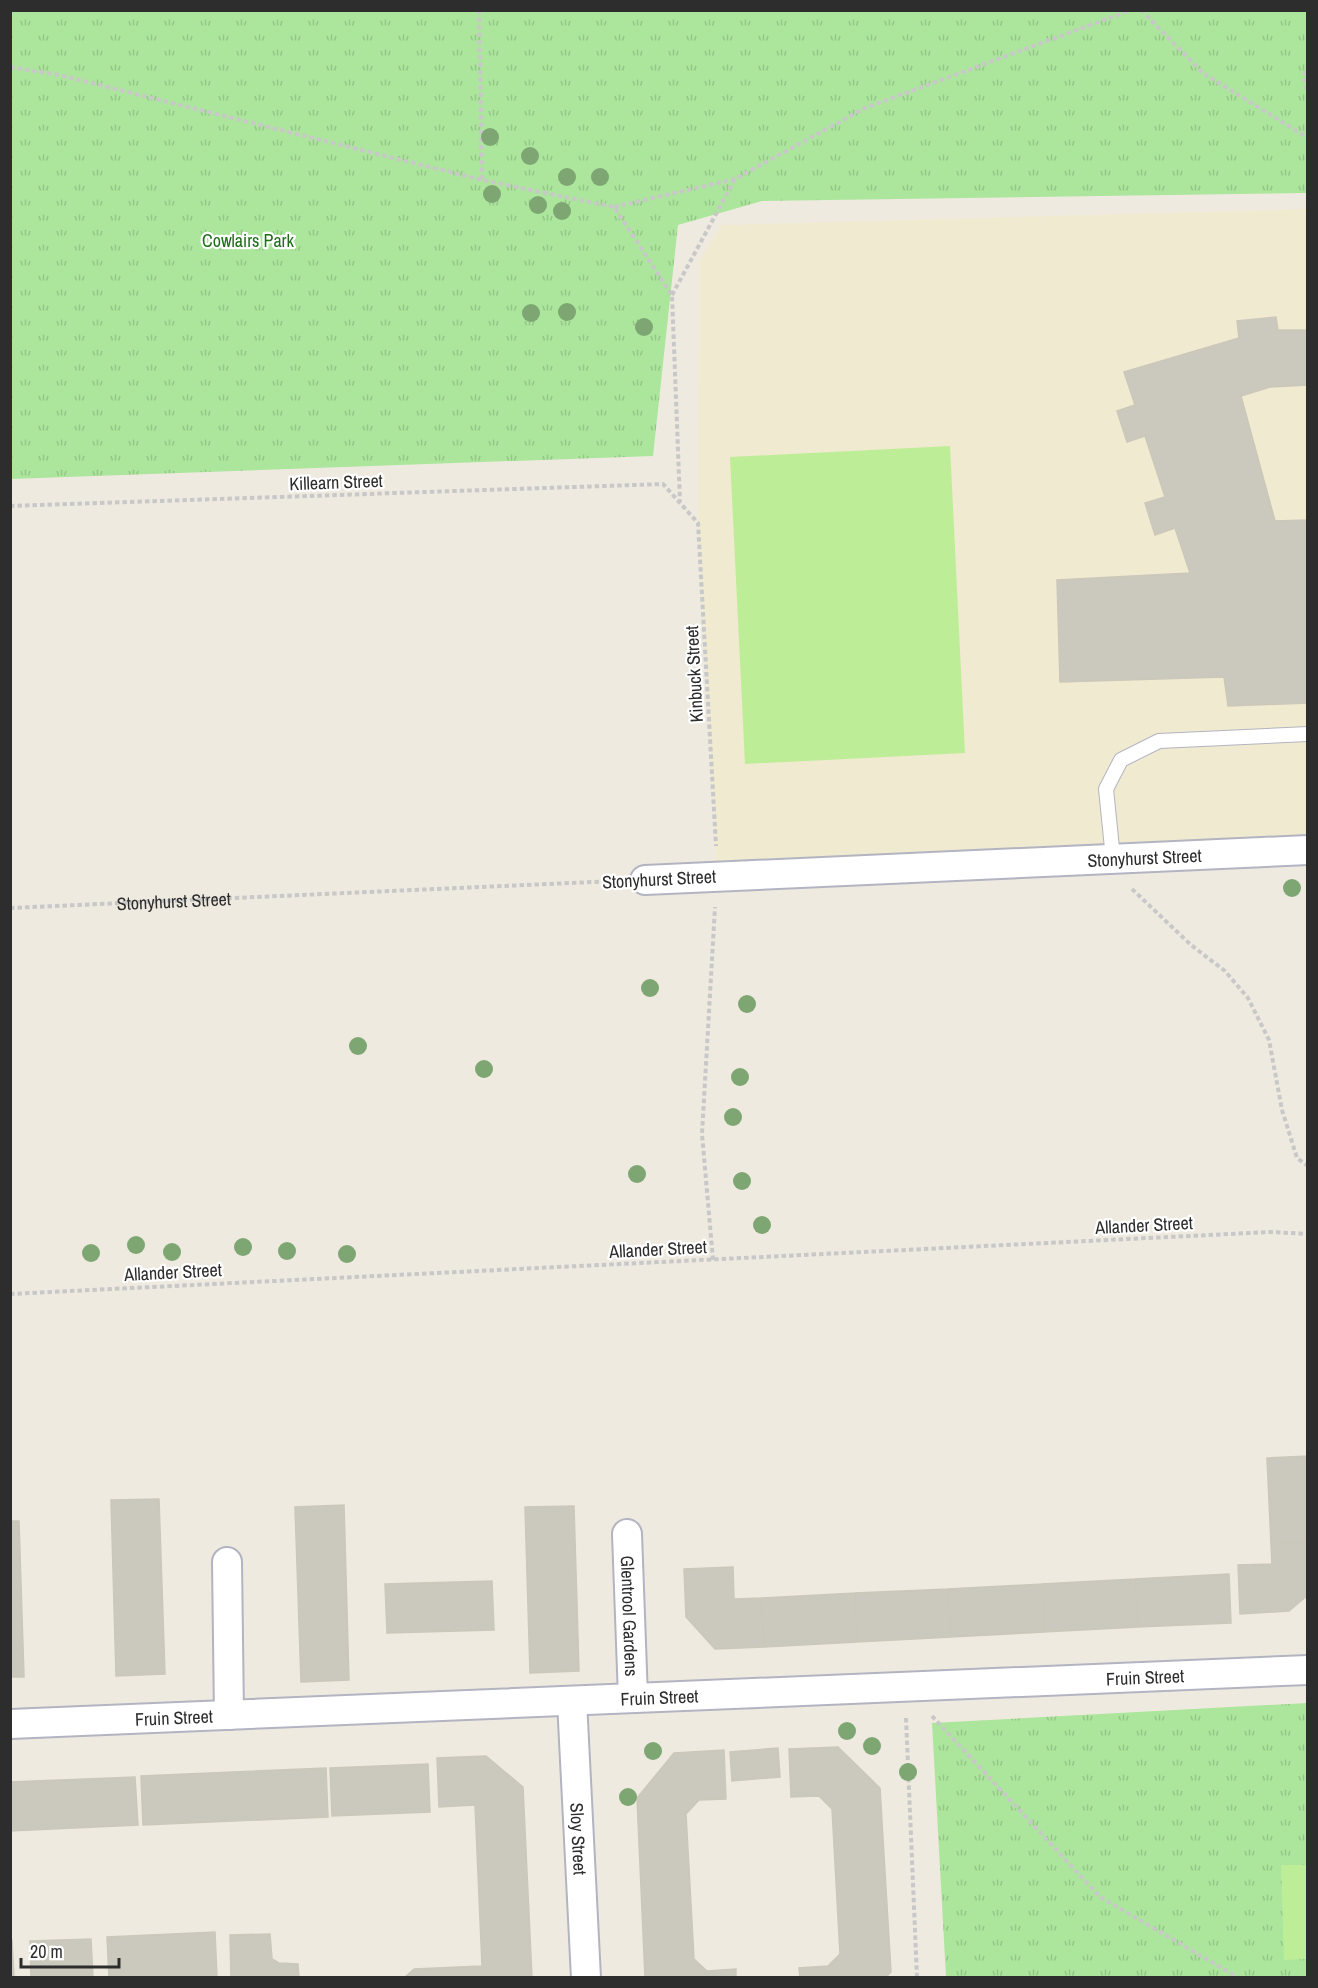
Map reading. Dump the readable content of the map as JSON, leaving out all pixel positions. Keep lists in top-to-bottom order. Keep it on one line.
{"streets":{"street":["Stonyhurst Street","Glentrool Gardens","Fruin Street","Sloy Street"],"path":["Killearn Street","Kinbuck Street","Allander Street"]},"crossings":[["Killearn Street","Kinbuck Street"],["Kinbuck Street","Stonyhurst Street"],["Kinbuck Street","Allander Street"],["Glentrool Gardens","Fruin Street"],["Fruin Street","Sloy Street"]],"parks":["Cowlairs Park"],"scale_bar":"20 m"}
